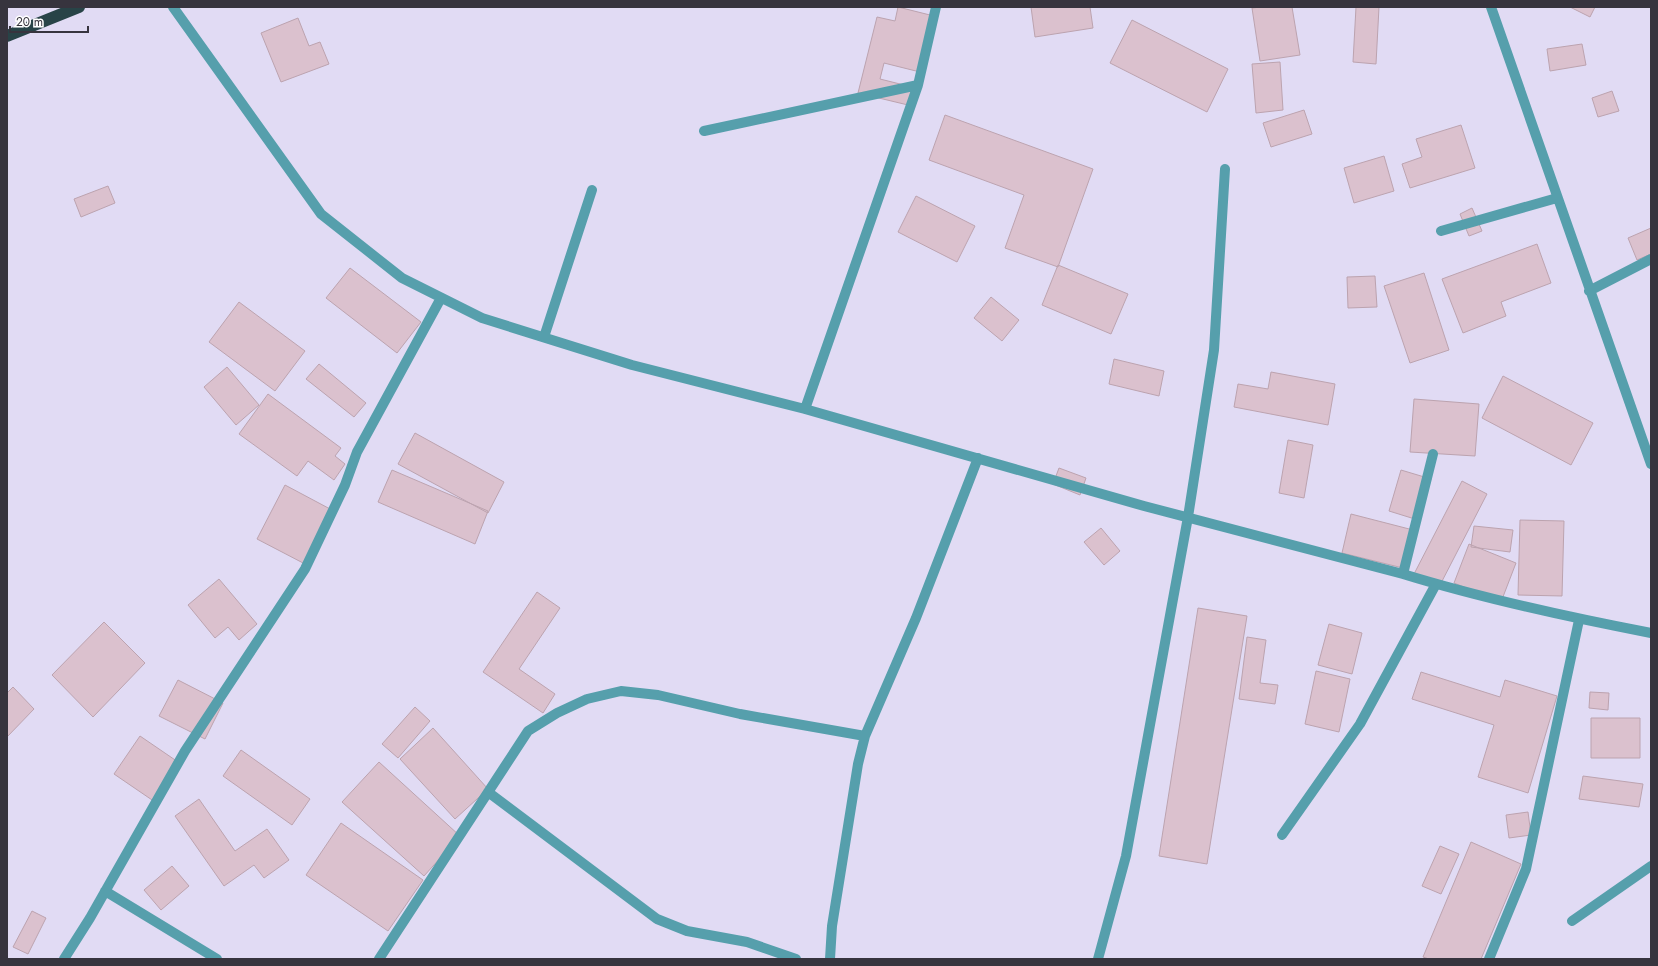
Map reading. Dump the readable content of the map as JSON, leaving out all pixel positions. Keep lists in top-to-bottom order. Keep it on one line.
{"scale_bar":"20 m"}
